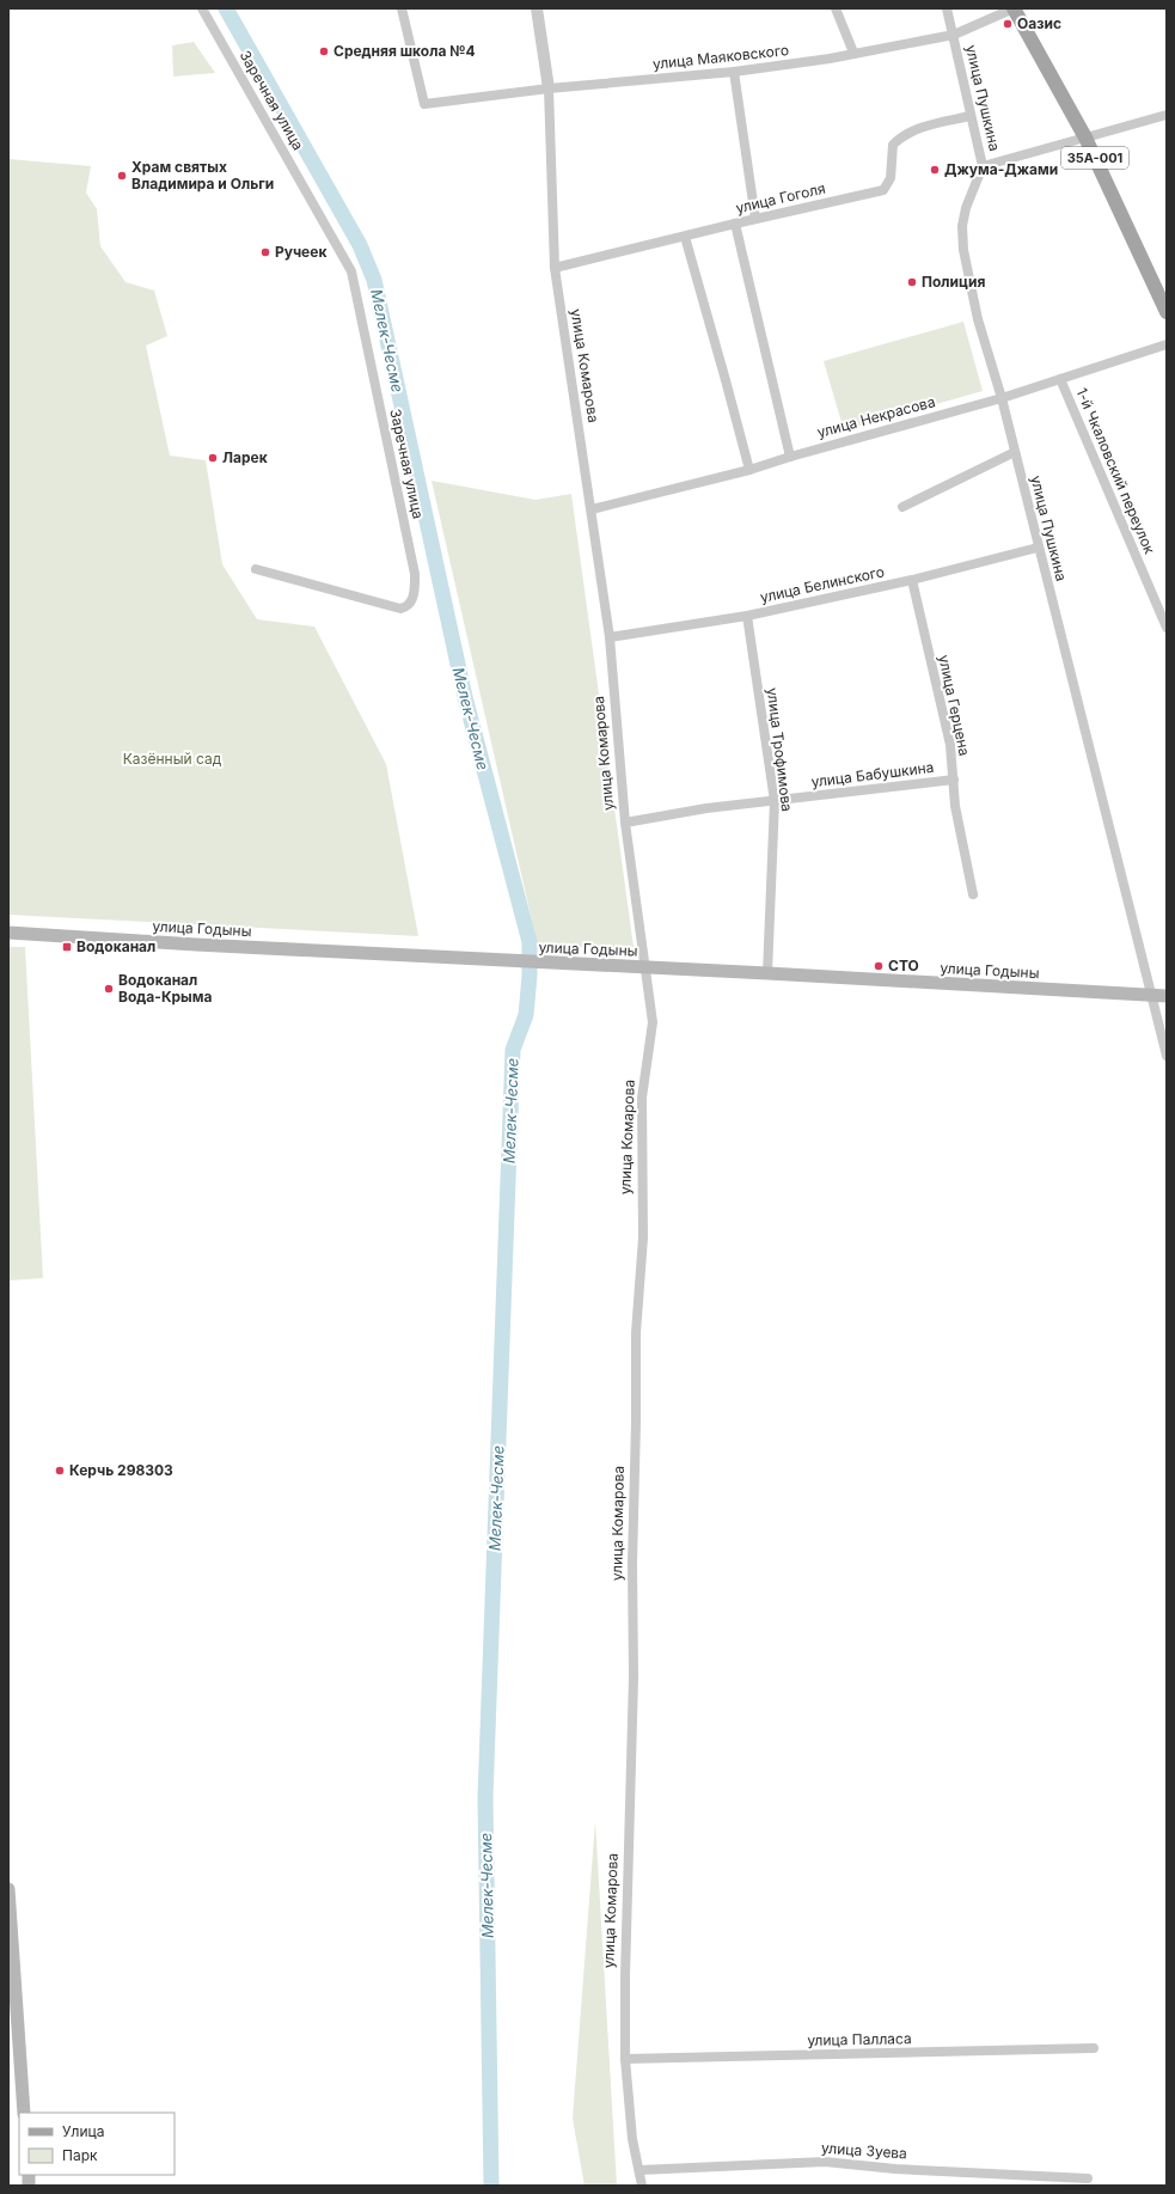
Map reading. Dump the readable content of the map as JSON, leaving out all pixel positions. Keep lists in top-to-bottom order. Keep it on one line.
{"streets":{"main road":["35А-001","улица Годыны"],"street":["улица Маяковского","улица Пушкина","Заречная улица","улица Гоголя","улица Комарова","улица Некрасова","1-й Чкаловский переулок","улица Белинского","улица Герцена","улица Трофимова","улица Бабушкина","улица Палласа","улица Зуева"]},"crossings":[["улица Маяковского","улица Пушкина"],["улица Маяковского","35А-001"],["улица Маяковского","улица Комарова"],["улица Пушкина","улица Гоголя"],["улица Пушкина","улица Некрасова"],["улица Пушкина","улица Белинского"],["улица Пушкина","улица Годыны"],["улица Гоголя","улица Комарова"],["улица Комарова","улица Некрасова"],["улица Комарова","улица Белинского"],["улица Комарова","улица Бабушкина"],["улица Комарова","улица Годыны"],["улица Комарова","улица Палласа"],["улица Комарова","улица Зуева"],["улица Некрасова","1-й Чкаловский переулок"],["улица Белинского","улица Герцена"],["улица Белинского","улица Трофимова"],["улица Герцена","улица Бабушкина"],["улица Трофимова","улица Бабушкина"],["улица Трофимова","улица Годыны"]],"water":["Мелек-Чесме"],"parks":["Казённый сад"],"places":{"other":["Оазис","Средняя школа №4","Джума-Джами","Храм святых Владимира и Ольги","Ручеек","Полиция","Ларек","СТО","Водоканал Вода-Крыма","Керчь 298303"],"transit":["Водоканал"]},"legend":["Улица","Парк"]}
